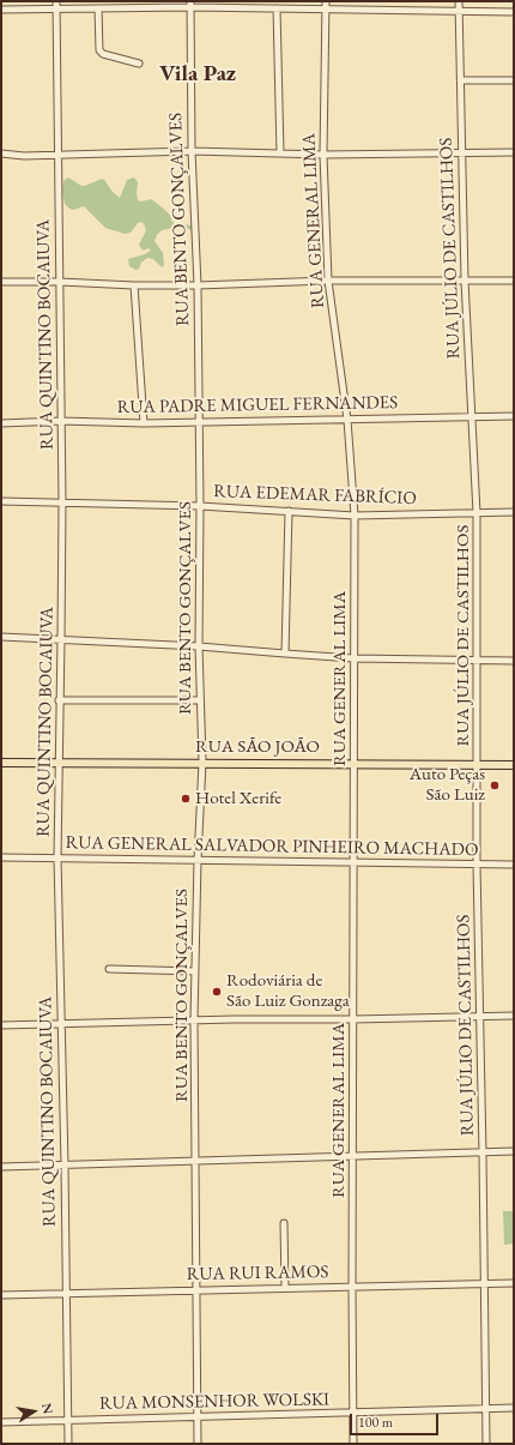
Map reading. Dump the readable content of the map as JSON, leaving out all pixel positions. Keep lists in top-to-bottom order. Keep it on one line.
{"streets":{"main road":["RUA SÃO JOÃO"],"street":["RUA BENTO GONÇALVES","RUA GENERAL LIMA","RUA JÚLIO DE CASTILHOS","RUA QUINTINO BOCAIUVA","RUA PADRE MIGUEL FERNANDES","RUA EDEMAR FABRÍCIO","RUA GENERAL SALVADOR PINHEIRO MACHADO","RUA RUI RAMOS","RUA MONSENHOR WOLSKI"]},"crossings":[["RUA BENTO GONÇALVES","RUA PADRE MIGUEL FERNANDES"],["RUA BENTO GONÇALVES","RUA EDEMAR FABRÍCIO"],["RUA BENTO GONÇALVES","RUA SÃO JOÃO"],["RUA BENTO GONÇALVES","RUA GENERAL SALVADOR PINHEIRO MACHADO"],["RUA BENTO GONÇALVES","RUA RUI RAMOS"],["RUA BENTO GONÇALVES","RUA MONSENHOR WOLSKI"],["RUA GENERAL LIMA","RUA PADRE MIGUEL FERNANDES"],["RUA GENERAL LIMA","RUA EDEMAR FABRÍCIO"],["RUA GENERAL LIMA","RUA SÃO JOÃO"],["RUA GENERAL LIMA","RUA GENERAL SALVADOR PINHEIRO MACHADO"],["RUA GENERAL LIMA","RUA RUI RAMOS"],["RUA GENERAL LIMA","RUA MONSENHOR WOLSKI"],["RUA JÚLIO DE CASTILHOS","RUA PADRE MIGUEL FERNANDES"],["RUA JÚLIO DE CASTILHOS","RUA EDEMAR FABRÍCIO"],["RUA JÚLIO DE CASTILHOS","RUA SÃO JOÃO"],["RUA JÚLIO DE CASTILHOS","RUA GENERAL SALVADOR PINHEIRO MACHADO"],["RUA JÚLIO DE CASTILHOS","RUA RUI RAMOS"],["RUA JÚLIO DE CASTILHOS","RUA MONSENHOR WOLSKI"],["RUA QUINTINO BOCAIUVA","RUA PADRE MIGUEL FERNANDES"],["RUA QUINTINO BOCAIUVA","RUA EDEMAR FABRÍCIO"],["RUA QUINTINO BOCAIUVA","RUA SÃO JOÃO"],["RUA QUINTINO BOCAIUVA","RUA GENERAL SALVADOR PINHEIRO MACHADO"],["RUA QUINTINO BOCAIUVA","RUA RUI RAMOS"],["RUA QUINTINO BOCAIUVA","RUA MONSENHOR WOLSKI"]],"districts":["Vila Paz"],"places":["Auto Peças São Luiz","Hotel Xerife","Rodoviária de São Luiz Gonzaga"],"scale_bar":"100 m","north":"right"}
